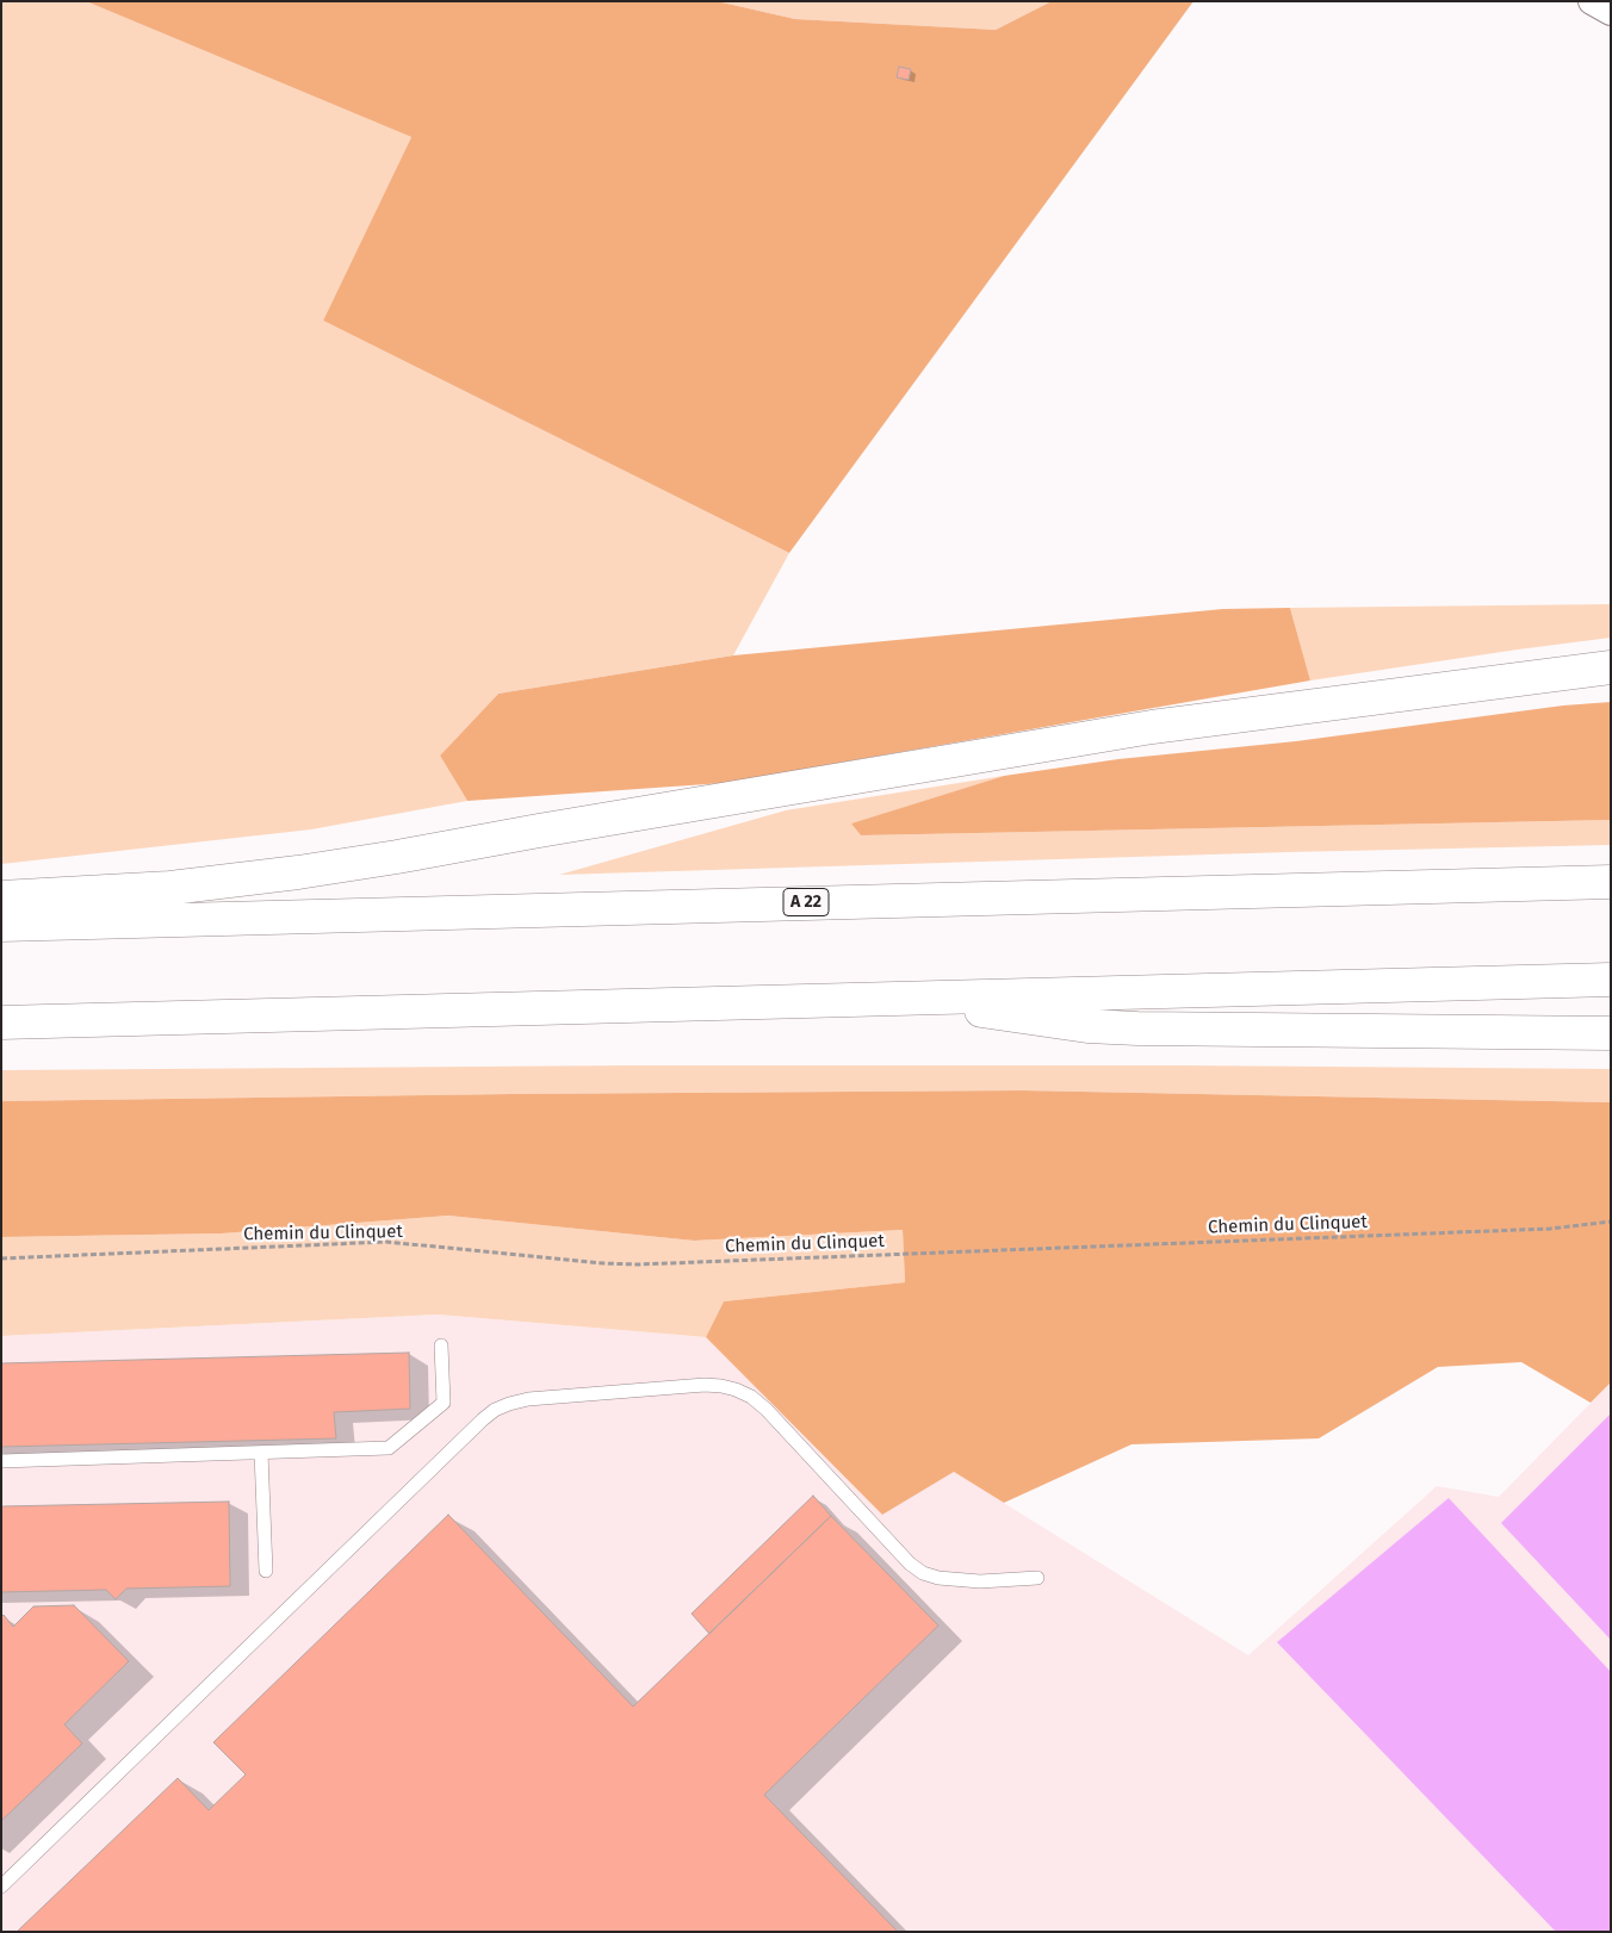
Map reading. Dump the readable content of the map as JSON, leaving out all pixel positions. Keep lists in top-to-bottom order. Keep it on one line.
{"streets":{"highway":["A 22"],"path":["Chemin du Clinquet"]}}
